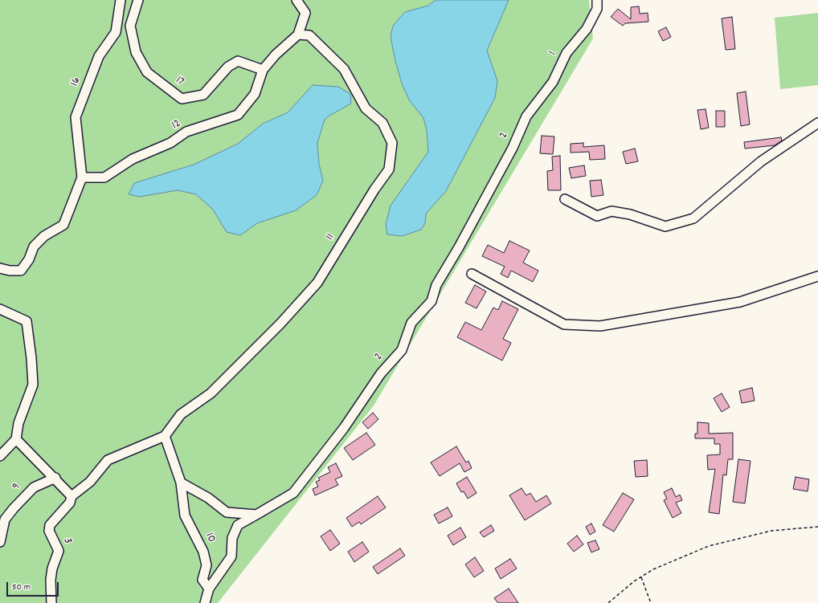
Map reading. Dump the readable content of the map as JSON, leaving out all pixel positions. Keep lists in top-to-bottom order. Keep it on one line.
{"streets":{"street":["1","16","17","12","2","11","9","10","3"]},"crossings":[["1","2"],["16","12"],["17","12"],["2","10"]],"scale_bar":"50 m"}
